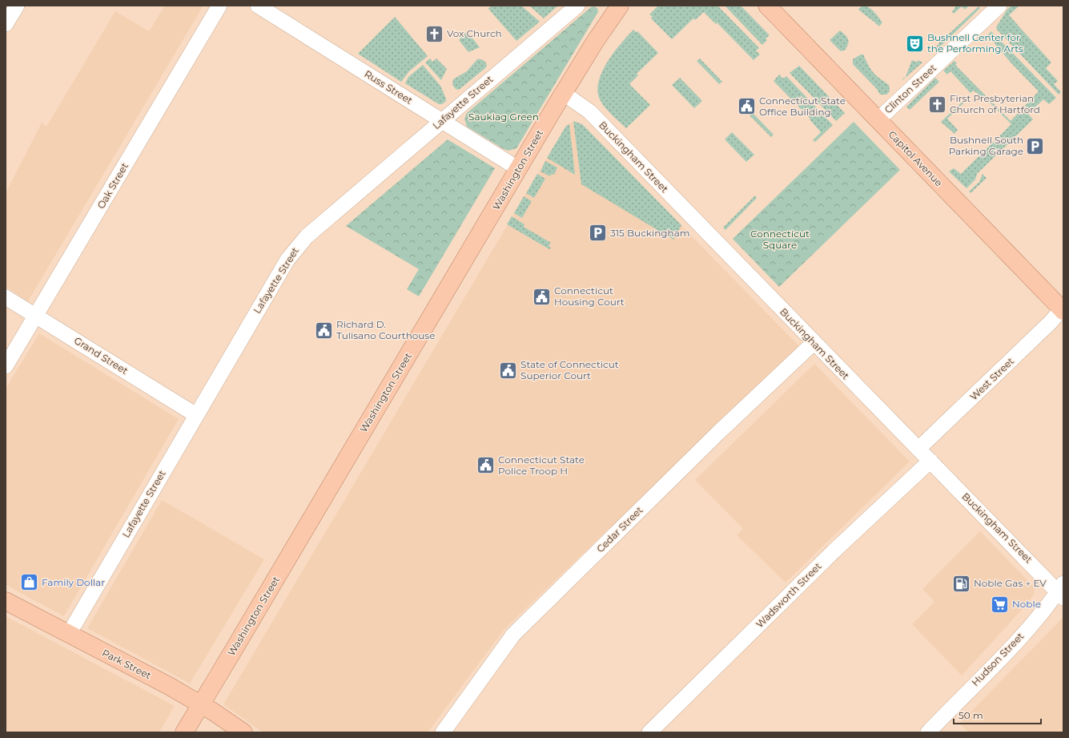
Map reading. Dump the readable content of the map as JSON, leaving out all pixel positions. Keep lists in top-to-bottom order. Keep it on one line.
{"streets":{"main road":["Capitol Avenue","Washington Street","Park Street"],"street":["Russ Street","Clinton Street","Lafayette Street","Buckingham Street","Oak Street","Grand Street","West Street","Cedar Street","Wadsworth Street","Hudson Street"]},"crossings":[["Russ Street","Lafayette Street"],["Russ Street","Washington Street"],["Clinton Street","Capitol Avenue"],["Lafayette Street","Grand Street"],["Lafayette Street","Park Street"],["Buckingham Street","Washington Street"],["Buckingham Street","West Street"],["Buckingham Street","Cedar Street"],["Buckingham Street","Wadsworth Street"],["Buckingham Street","Hudson Street"],["Capitol Avenue","West Street"],["Washington Street","Park Street"],["Oak Street","Grand Street"]],"parks":["Saukiag Green","Connecticut Square"],"places":{"church":["Vox Church","First Presbyterian Church of Hartford"],"theatre":["Bushnell Center for the Performing Arts"],"public building":["Connecticut State Office Building","Connecticut Housing Court","Richard D. Tulisano Courthouse","State of Connecticut Superior Court","Connecticut State Police Troop H"],"parking":["Bushnell South Parking Garage","315 Buckingham"],"shop":["Family Dollar"],"fuel station":["Noble Gas + EV"],"supermarket":["Noble"]},"scale_bar":"50 m"}
